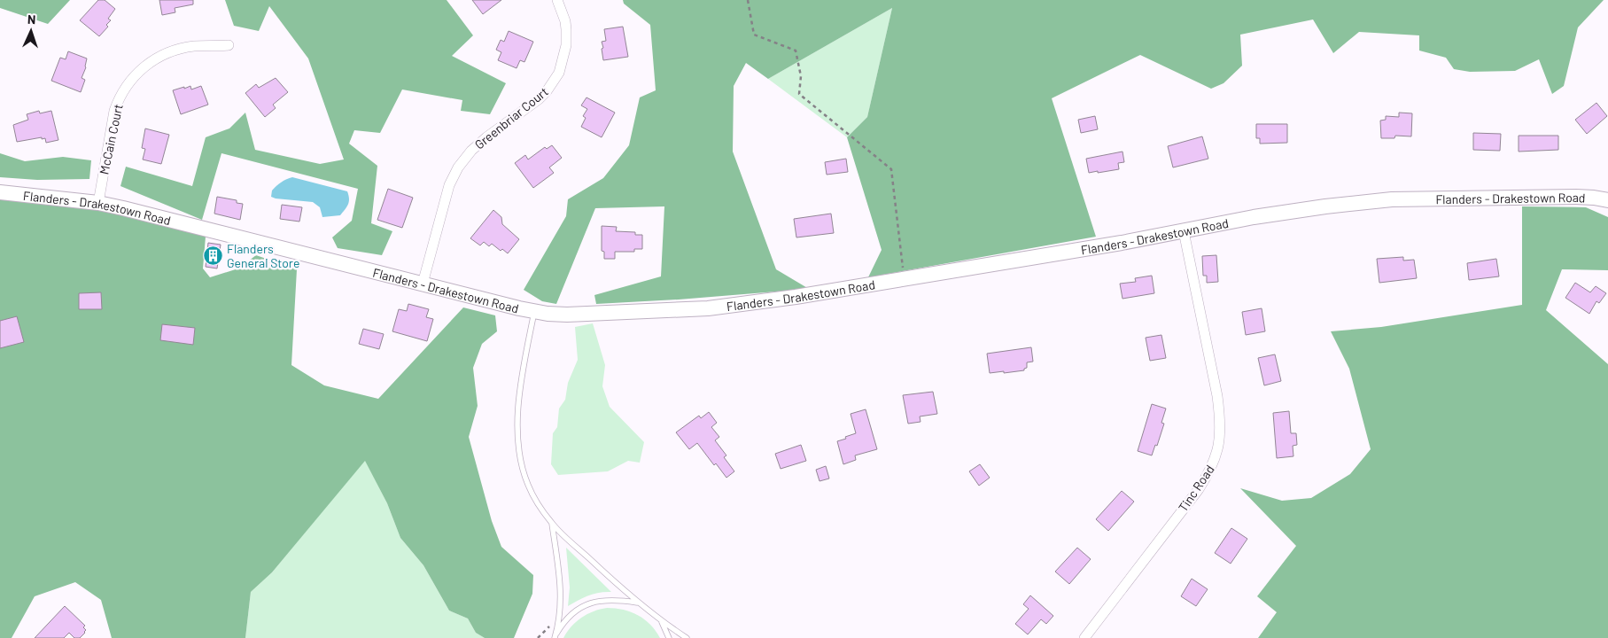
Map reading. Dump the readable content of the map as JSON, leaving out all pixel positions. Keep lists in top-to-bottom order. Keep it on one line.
{"streets":{"street":["Greenbriar Court","McCain Court","Flanders - Drakestown Road","Tinc Road"]},"crossings":[["Greenbriar Court","Flanders - Drakestown Road"],["McCain Court","Flanders - Drakestown Road"],["Flanders - Drakestown Road","Tinc Road"]],"places":{"building":["Flanders General Store"]},"north":"top"}
